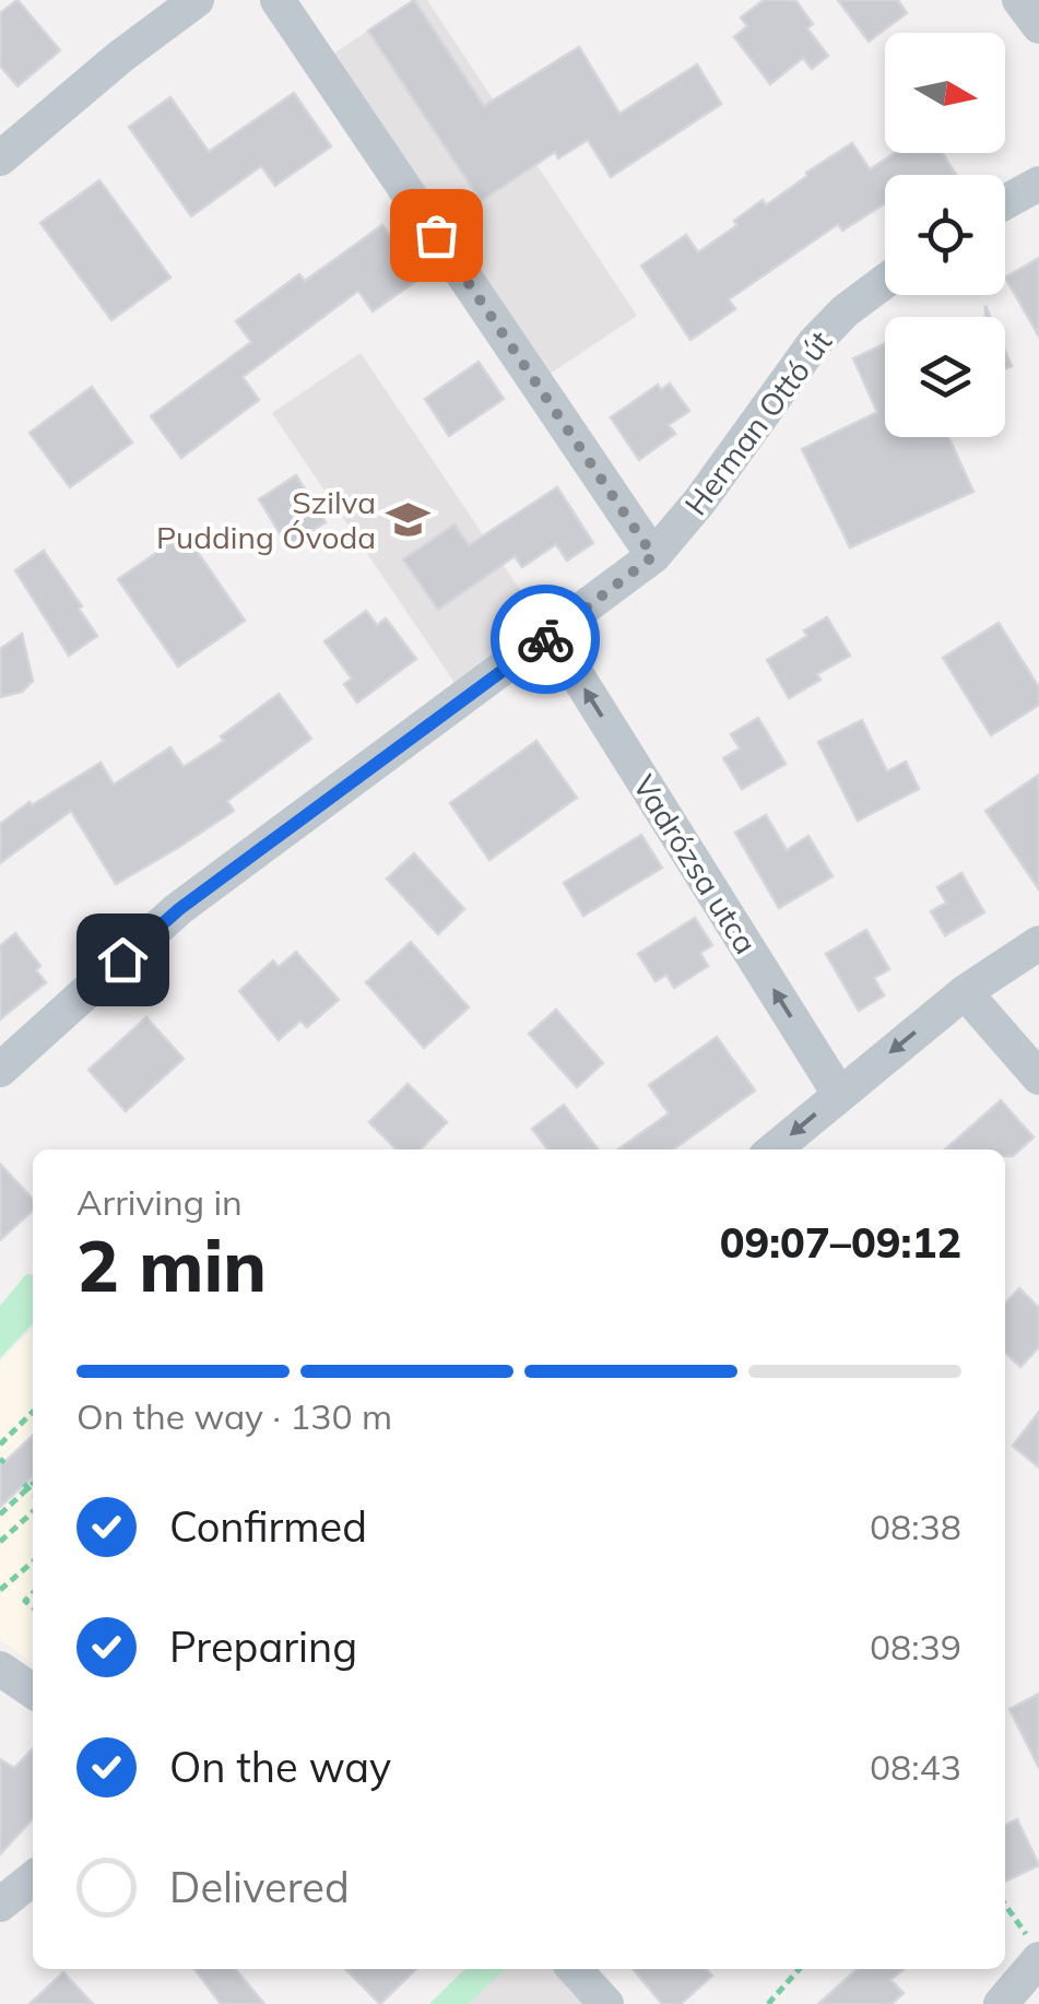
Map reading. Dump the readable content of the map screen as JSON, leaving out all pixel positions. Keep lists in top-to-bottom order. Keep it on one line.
{"streets":{"street":["Herman Ottó út","Vadrózsa utca"]},"crossings":[["Herman Ottó út","Vadrózsa utca"]],"one_way":["Vadrózsa utca"],"places":{"school or university":["Szilva Pudding Óvoda"]},"north":"right","page":{"heading":["2 min","Arriving in","09:07–09:12"],"bar":"On the way · 130 m","list":[["Confirmed","08:38"],["Preparing","08:39"],["On the way","08:43"],"Delivered"]}}
